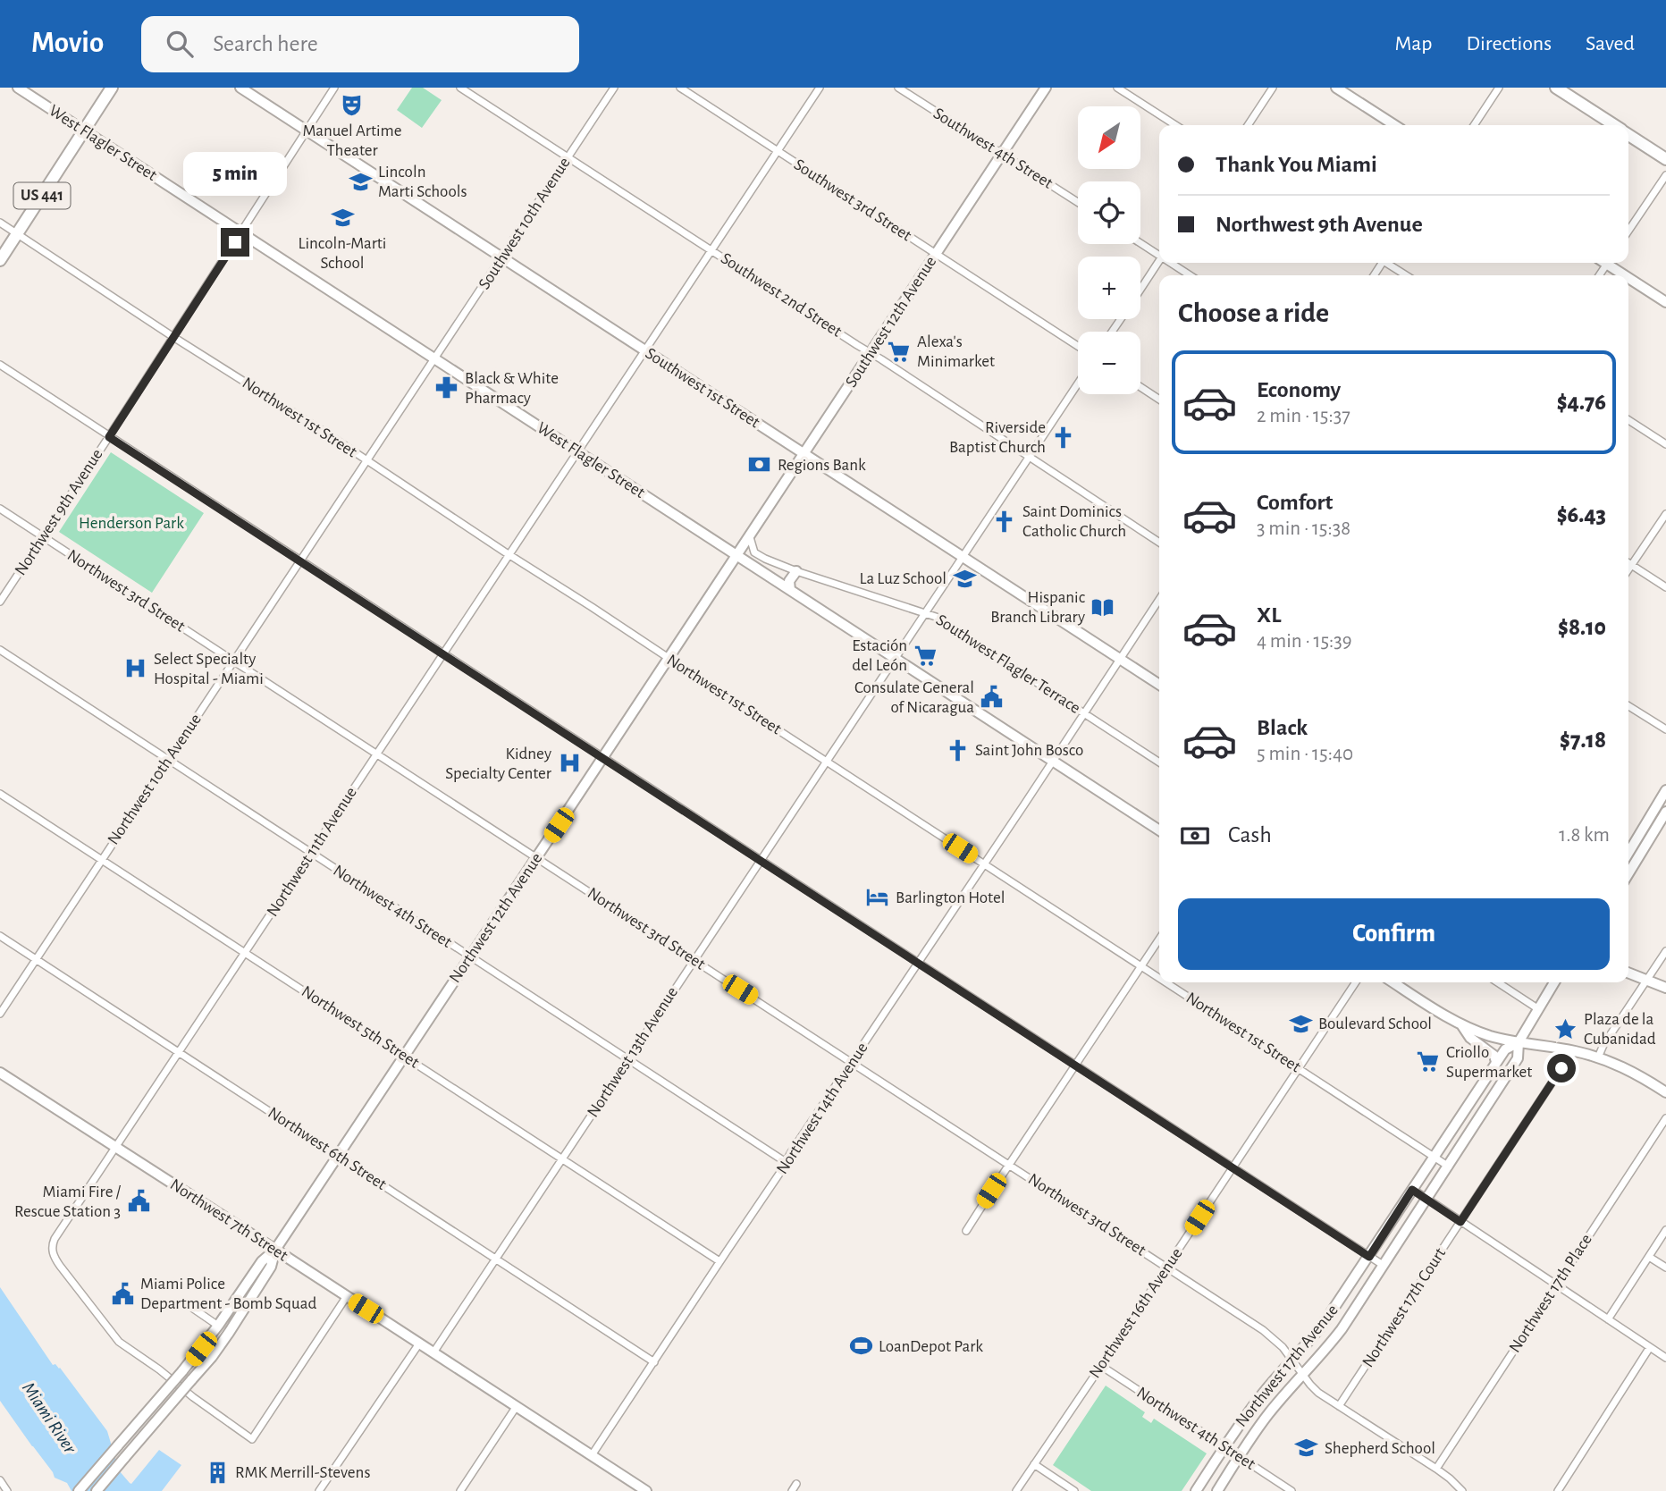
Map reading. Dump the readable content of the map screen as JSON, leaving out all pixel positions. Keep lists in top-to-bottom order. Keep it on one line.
{"streets":{"main road":["West Flagler Street","US 441","Southwest 12th Avenue","Southwest 1st Street","Northwest 12th Avenue","Northwest 7th Street","Northwest 17th Avenue"],"street":["Southwest 4th Street","Southwest 3rd Street","Southwest 10th Avenue","Southwest 2nd Street","Northwest 1st Street","Northwest 9th Avenue","Northwest 3rd Street","Southwest Flagler Terrace","Northwest 10th Avenue","Northwest 11th Avenue","Northwest 4th Street","Northwest 5th Street","Northwest 13th Avenue","Northwest 14th Avenue","Northwest 6th Street","Northwest 17th Place","Northwest 17th Court","Northwest 16th Avenue"]},"crossings":[["West Flagler Street","US 441"],["West Flagler Street","Southwest 10th Avenue"],["West Flagler Street","Southwest 12th Avenue"],["West Flagler Street","Northwest 9th Avenue"],["West Flagler Street","Northwest 10th Avenue"],["West Flagler Street","Northwest 11th Avenue"],["West Flagler Street","Northwest 12th Avenue"],["West Flagler Street","Northwest 13th Avenue"],["West Flagler Street","Northwest 14th Avenue"],["Southwest 4th Street","Southwest 12th Avenue"],["US 441","Northwest 1st Street"],["Southwest 3rd Street","Southwest 12th Avenue"],["Southwest 3rd Street","Northwest 11th Avenue"],["Southwest 10th Avenue","Southwest 2nd Street"],["Southwest 10th Avenue","Southwest 1st Street"],["Southwest 10th Avenue","Northwest 10th Avenue"],["Southwest 2nd Street","Southwest 12th Avenue"],["Southwest 2nd Street","Northwest 11th Avenue"],["Southwest 2nd Street","Northwest 13th Avenue"],["Southwest 12th Avenue","Southwest 1st Street"],["Southwest 12th Avenue","Southwest Flagler Terrace"],["Southwest 12th Avenue","Northwest 12th Avenue"],["Southwest 1st Street","Northwest 9th Avenue"],["Southwest 1st Street","Northwest 11th Avenue"],["Southwest 1st Street","Northwest 13th Avenue"],["Southwest 1st Street","Northwest 14th Avenue"],["Northwest 1st Street","Northwest 9th Avenue"],["Northwest 1st Street","Northwest 10th Avenue"],["Northwest 1st Street","Northwest 11th Avenue"],["Northwest 1st Street","Northwest 12th Avenue"],["Northwest 1st Street","Northwest 13th Avenue"],["Northwest 1st Street","Northwest 14th Avenue"],["Northwest 1st Street","Northwest 16th Avenue"],["Northwest 1st Street","Northwest 17th Avenue"],["Northwest 9th Avenue","Northwest 3rd Street"],["Northwest 3rd Street","Northwest 10th Avenue"],["Northwest 3rd Street","Northwest 11th Avenue"],["Northwest 3rd Street","Northwest 12th Avenue"],["Northwest 3rd Street","Northwest 13th Avenue"],["Northwest 3rd Street","Northwest 14th Avenue"],["Northwest 3rd Street","Northwest 17th Place"],["Northwest 3rd Street","Northwest 17th Court"],["Northwest 3rd Street","Northwest 16th Avenue"],["Northwest 3rd Street","Northwest 17th Avenue"],["Southwest Flagler Terrace","Northwest 13th Avenue"],["Southwest Flagler Terrace","Northwest 14th Avenue"],["Northwest 10th Avenue","Northwest 4th Street"],["Northwest 10th Avenue","Northwest 5th Street"],["Northwest 10th Avenue","Northwest 6th Street"],["Northwest 11th Avenue","Northwest 4th Street"],["Northwest 11th Avenue","Northwest 5th Street"],["Northwest 11th Avenue","Northwest 6th Street"],["Northwest 11th Avenue","Northwest 7th Street"],["Northwest 4th Street","Northwest 12th Avenue"],["Northwest 4th Street","Northwest 13th Avenue"],["Northwest 4th Street","Northwest 14th Avenue"],["Northwest 4th Street","Northwest 16th Avenue"],["Northwest 4th Street","Northwest 17th Avenue"],["Northwest 12th Avenue","Northwest 5th Street"],["Northwest 12th Avenue","Northwest 6th Street"],["Northwest 12th Avenue","Northwest 7th Street"],["Northwest 5th Street","Northwest 13th Avenue"],["Northwest 5th Street","Northwest 14th Avenue"],["Northwest 13th Avenue","Northwest 6th Street"],["Northwest 13th Avenue","Northwest 7th Street"],["Northwest 14th Avenue","Northwest 6th Street"],["Northwest 14th Avenue","Northwest 7th Street"]],"water":["Miami River"],"parks":["Henderson Park"],"places":{"theatre":["Manuel Artime Theater"],"school or university":["Lincoln Marti Schools","Lincoln-Marti School","La Luz School","Boulevard School","Shepherd School"],"supermarket":["Alexa's Minimarket","Estación del León","Criollo Supermarket"],"pharmacy":["Black & White Pharmacy"],"church":["Riverside Baptist Church","Saint Dominics Catholic Church","Saint John Bosco"],"bank":["Regions Bank"],"library":["Hispanic Branch Library"],"hospital":["Select Specialty Hospital - Miami","Kidney Specialty Center"],"public building":["Consulate General of Nicaragua","Miami Fire / Rescue Station 3","Miami Police Department - Bomb Squad"],"hotel":["Barlington Hotel"],"place":["Plaza de la Cubanidad"],"sports":["LoanDepot Park"],"building":["RMK Merrill-Stevens"]},"north":"bottom left","page":{"header":"Movio","search":"Search here","nav":["Map","Directions","Saved"],"map_buttons":["+","−"],"banner":["Thank You Miami","Northwest 9th Avenue"],"bubble":"5 min","heading":"Choose a ride","list":[{"name":"Economy","note":"2 min · 15:37","value":"$4.76"},{"name":"Comfort","note":"3 min · 15:38","value":"$6.43"},{"name":"XL","note":"4 min · 15:39","value":"$8.10"},{"name":"Black","note":"5 min · 15:40","value":"$7.18"}],"pay":["Cash","1.8 km"],"buttons":"Confirm"}}
